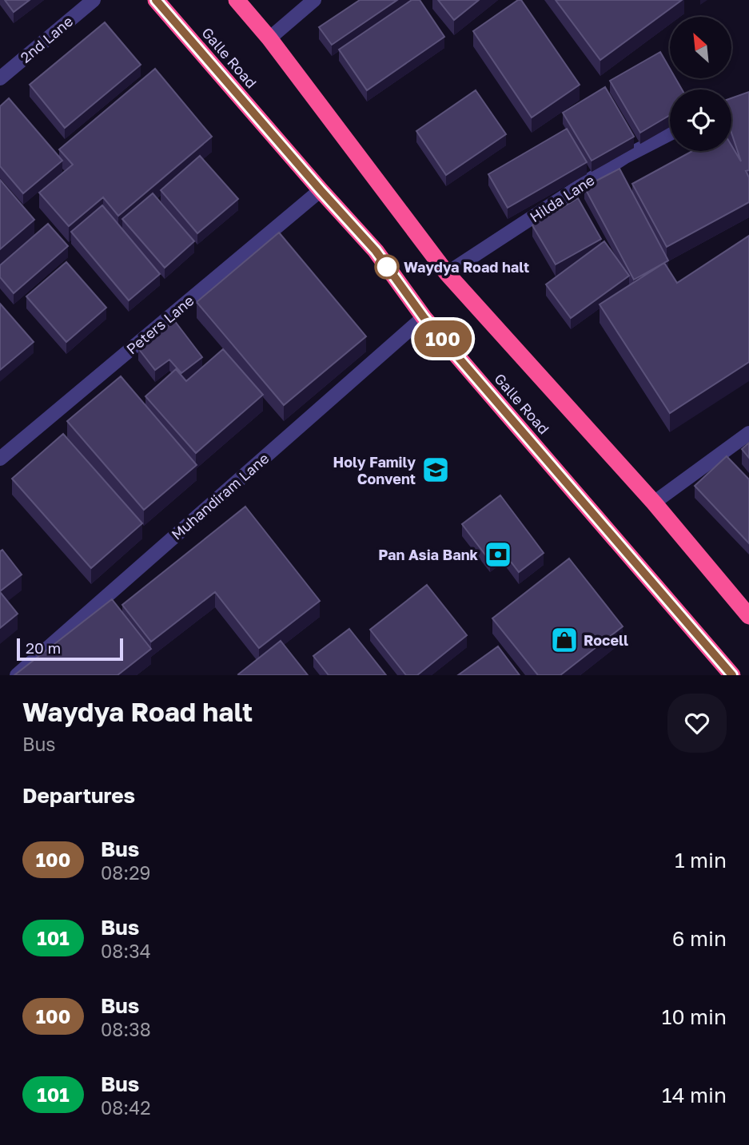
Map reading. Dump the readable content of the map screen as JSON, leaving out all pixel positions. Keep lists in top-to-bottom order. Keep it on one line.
{"streets":{"highway":["Galle Road"],"street":["2nd Lane","Hilda Lane","Peters Lane","Muhandiram Lane"]},"crossings":[["Galle Road","Peters Lane"],["Galle Road","Muhandiram Lane"]],"places":{"other":["Waydya Road halt"],"school or university":["Holy Family Convent"],"bank":["Pan Asia Bank"],"shop":["Rocell"]},"lines":["bus line 100"],"scale_bar":"20 m","north":"top left","page":{"on_map":"100","scale":"20 m","heading":[["Waydya Road halt","Bus"],"Departures"],"list":[{"mark":"100","name":"Bus","note":"08:29","value":"1 min"},{"mark":"101","name":"Bus","note":"08:34","value":"6 min"},{"mark":"100","name":"Bus","note":"08:38","value":"10 min"},{"mark":"101","name":"Bus","note":"08:42","value":"14 min"}]}}
